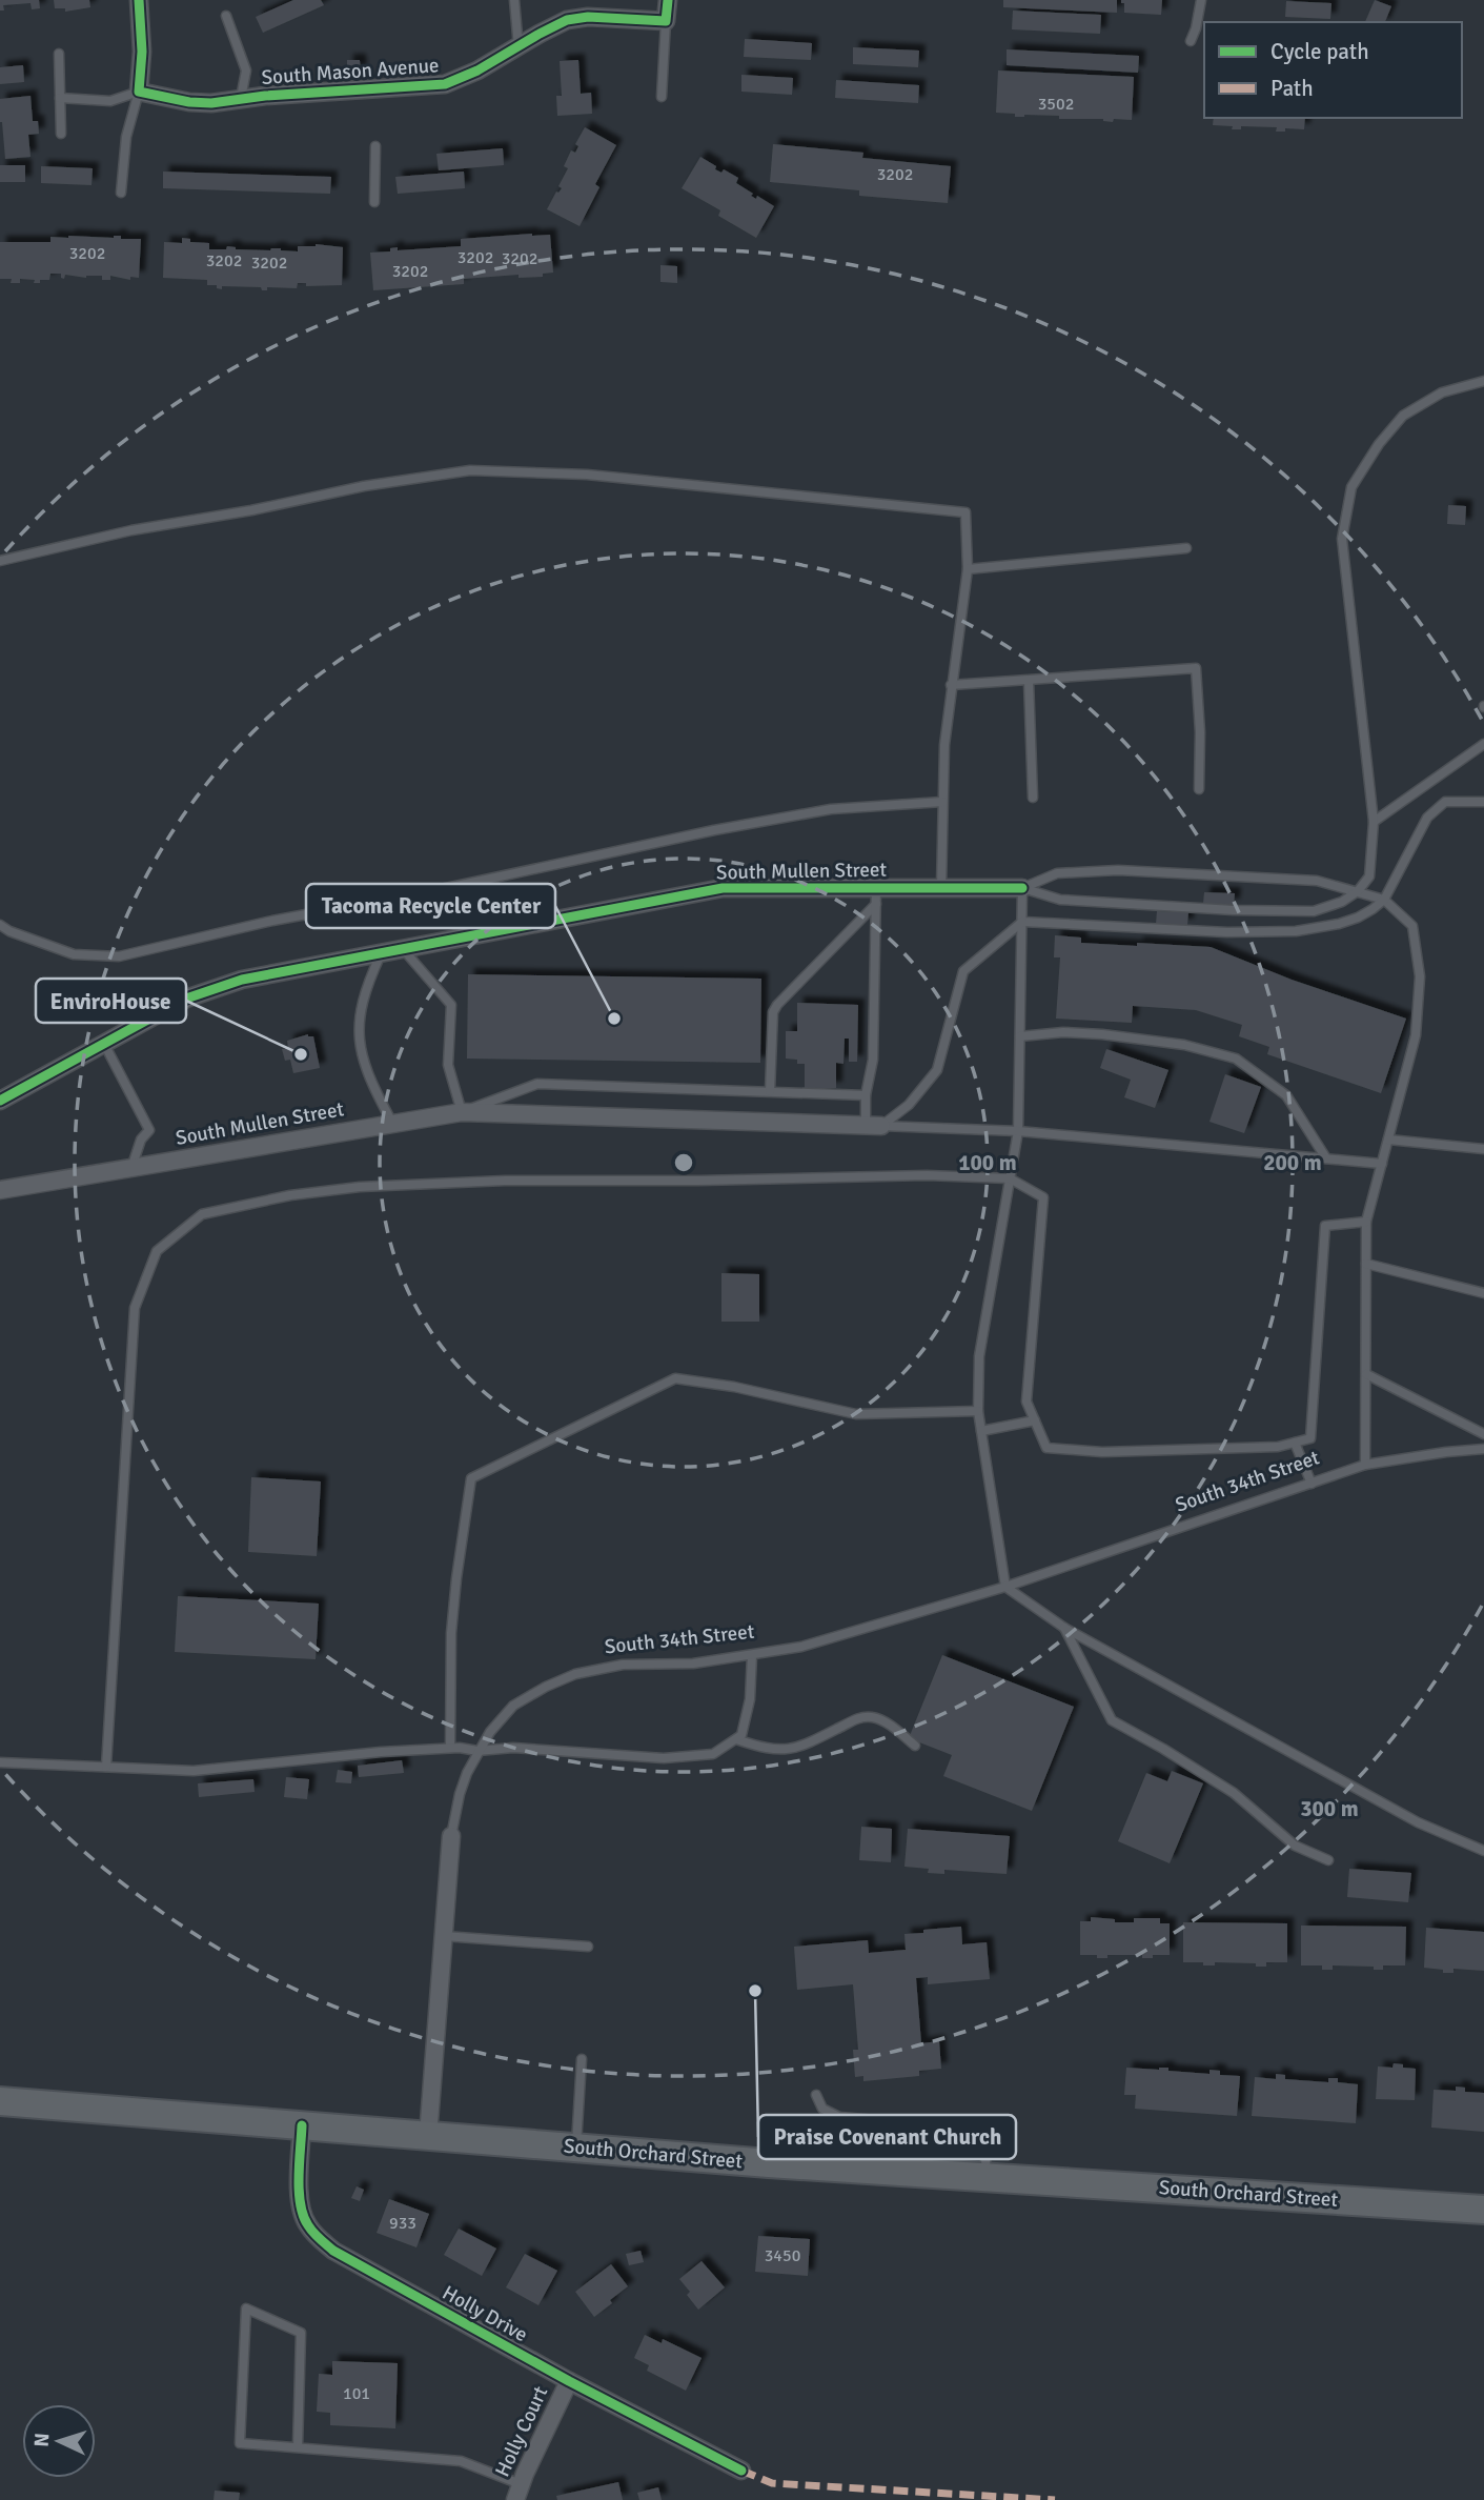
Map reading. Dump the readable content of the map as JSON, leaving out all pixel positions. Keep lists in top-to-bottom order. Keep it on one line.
{"streets":{"main road":["South Orchard Street"],"street":["South Mason Avenue","South Mullen Street","South 34th Street","Holly Drive","Holly Court"]},"crossings":[["South 34th Street","South Orchard Street"],["South Orchard Street","Holly Drive"],["Holly Drive","Holly Court"]],"places":["Tacoma Recycle Center","EnviroHouse","Praise Covenant Church"],"house_numbers":["3502","3202","3202","3202","3202","3202","3202","3202","933","3450","101"],"legend":["Cycle path","Path"],"north":"left","rings":["100 m","200 m","300 m"]}
